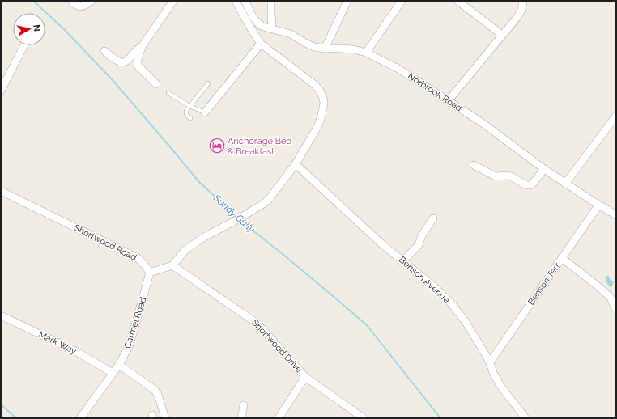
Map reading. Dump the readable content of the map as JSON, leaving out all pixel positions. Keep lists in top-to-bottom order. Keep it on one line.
{"streets":{"street":["Norbrook Road","Shortwood Road","Benson Avenue","Benson Terr","Carmel Road","Mark Way","Shortwood Drive"]},"crossings":[["Norbrook Road","Benson Terr"],["Shortwood Road","Carmel Road"],["Benson Avenue","Benson Terr"],["Carmel Road","Mark Way"]],"water":["Sandy Gully"],"places":{"hotel":["Anchorage Bed & Breakfast"]},"north":"right"}
